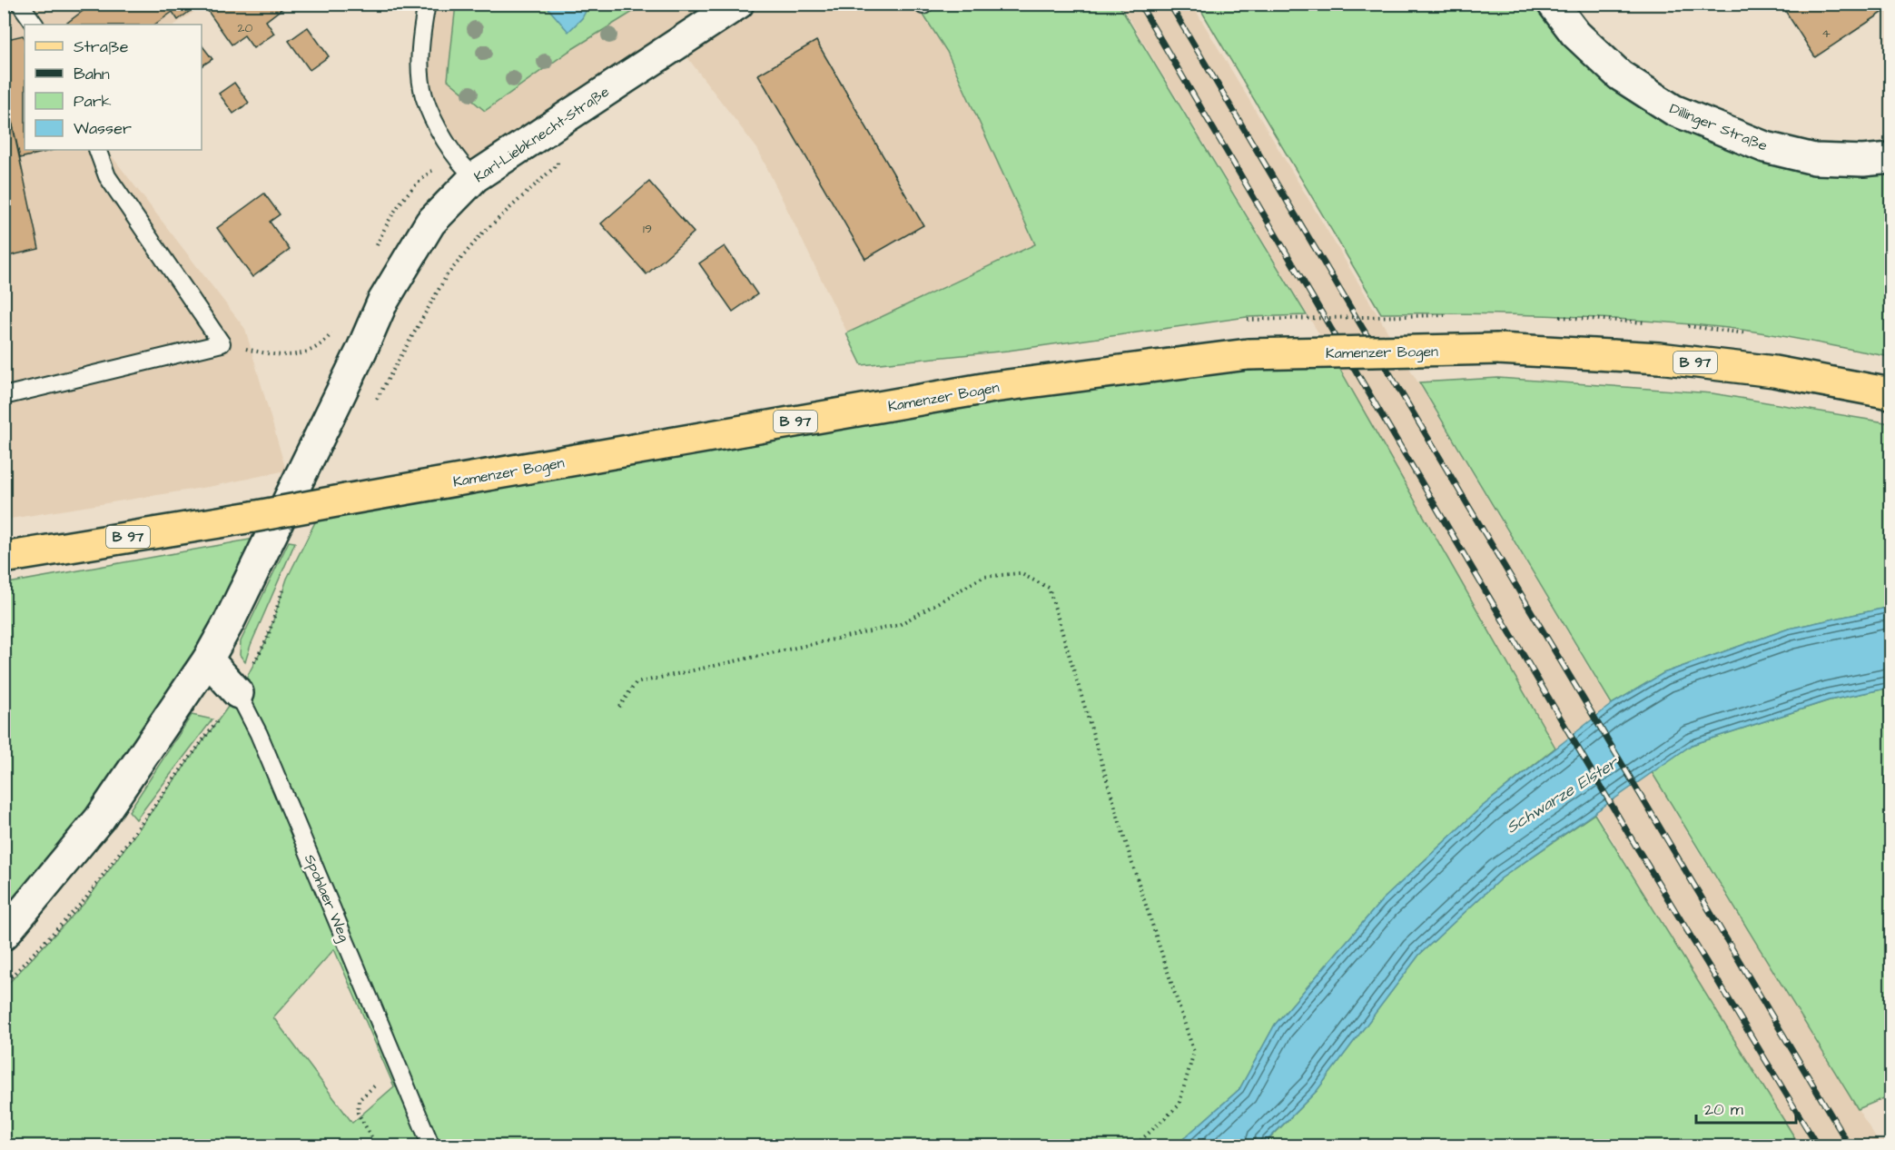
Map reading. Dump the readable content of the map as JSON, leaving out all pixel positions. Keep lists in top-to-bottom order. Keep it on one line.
{"streets":{"main road":["Kamenzer Bogen","B 97"],"street":["Dillinger Straße","Karl-Liebknecht-Straße","Spohlaer Weg"]},"crossings":[["Karl-Liebknecht-Straße","Spohlaer Weg"]],"water":["Schwarze Elster"],"house_numbers":["20","4","19"],"legend":["Straße","Bahn","Park","Wasser"],"scale_bar":"20 m"}
